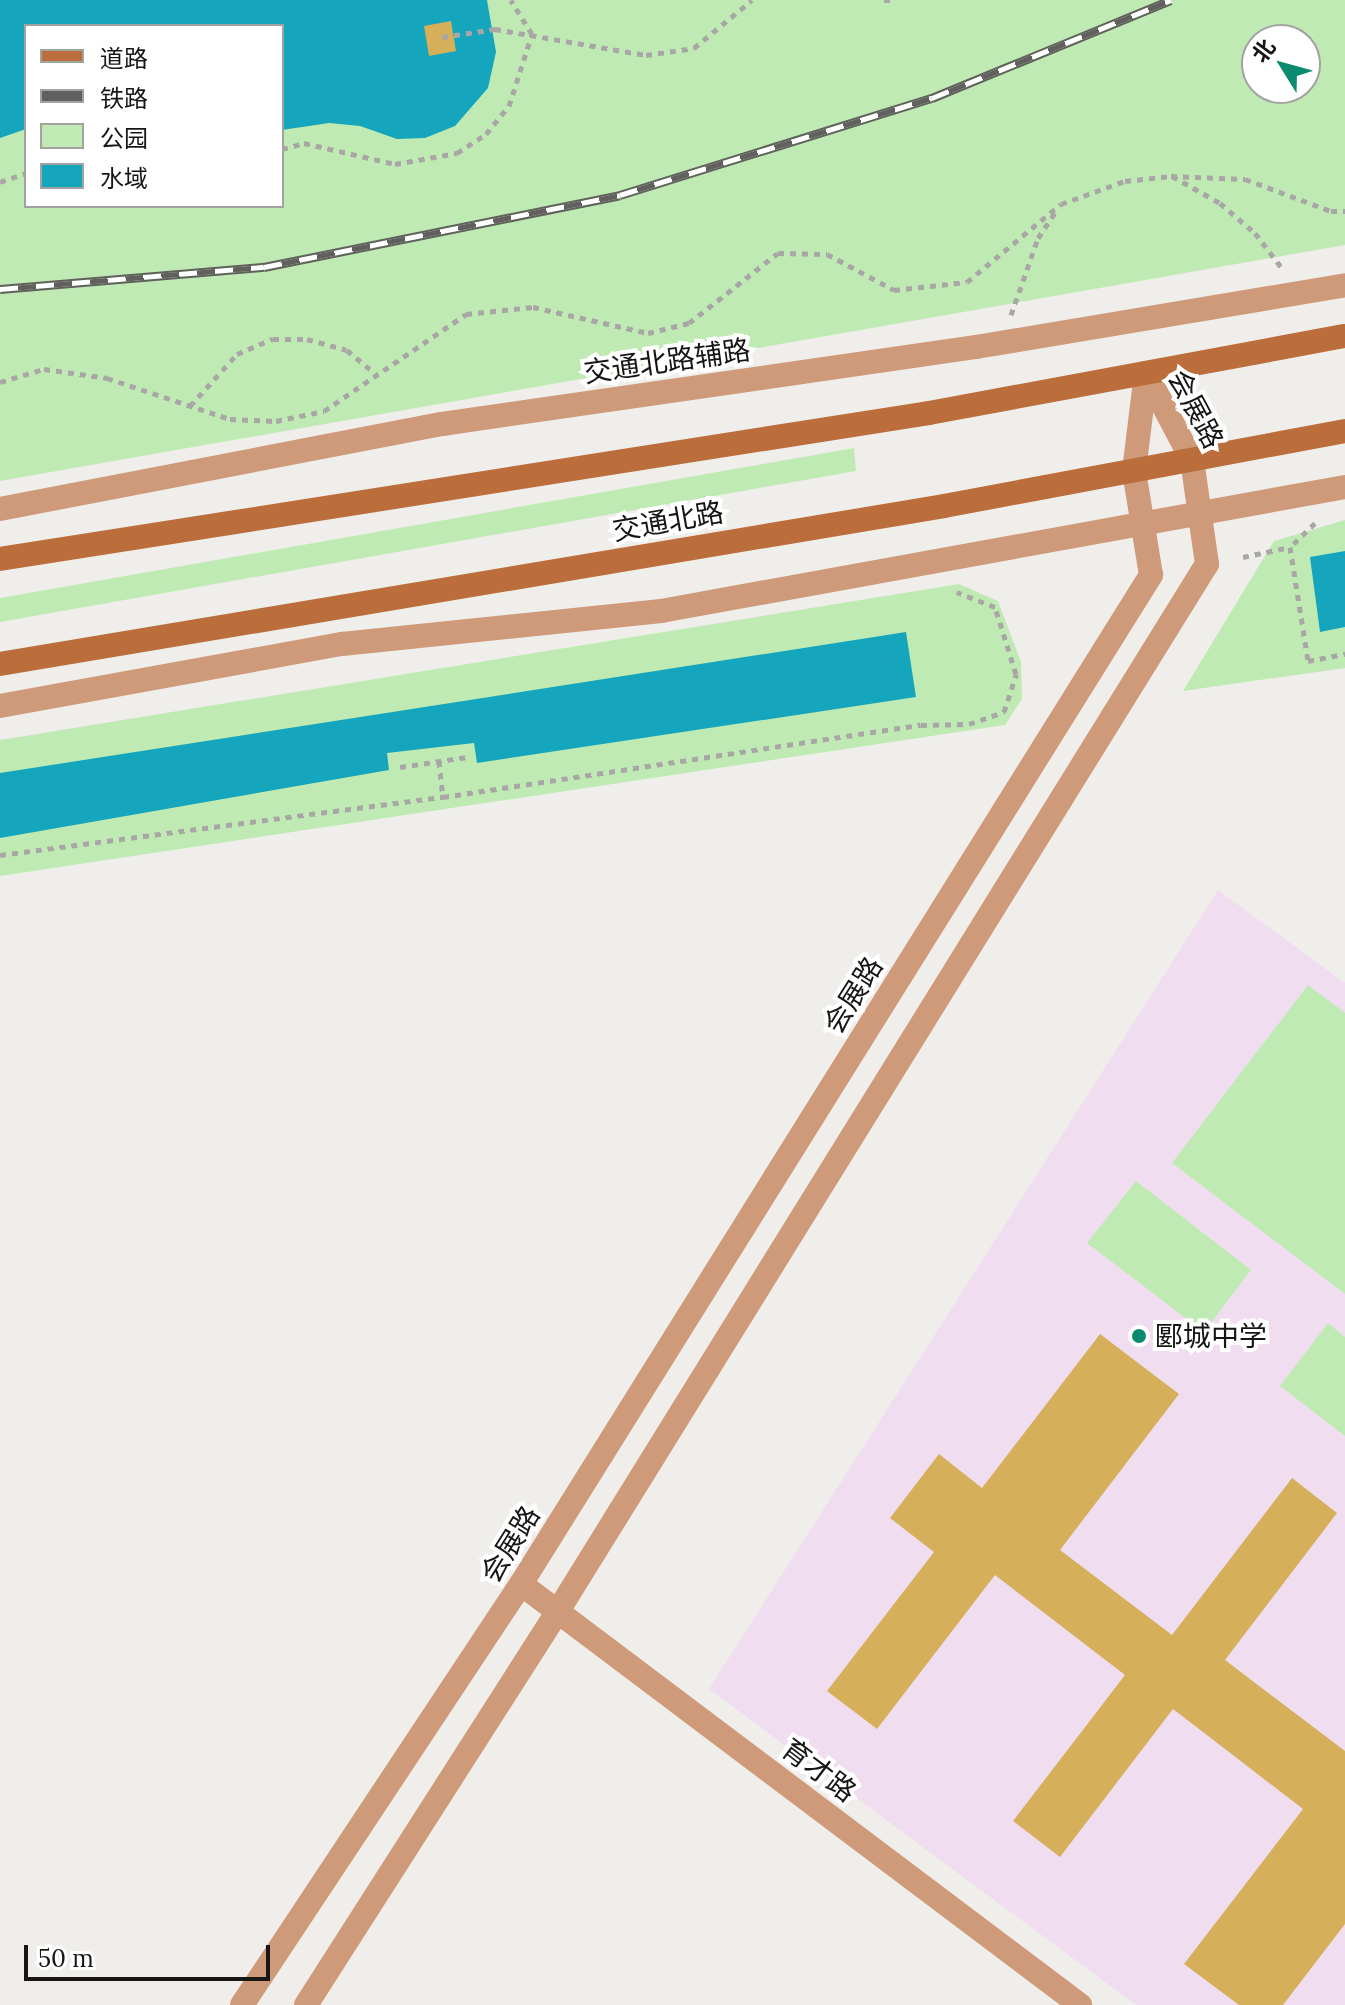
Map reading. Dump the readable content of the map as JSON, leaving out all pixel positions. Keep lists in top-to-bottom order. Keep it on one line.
{"streets":{"main road":["交通北路"],"street":["交通北路辅路","会展路","育才路"]},"crossings":[["会展路","交通北路"],["会展路","育才路"]],"places":["郾城中学"],"legend":["道路","铁路","公园","水域"],"scale_bar":"50 m","north":"top left"}
